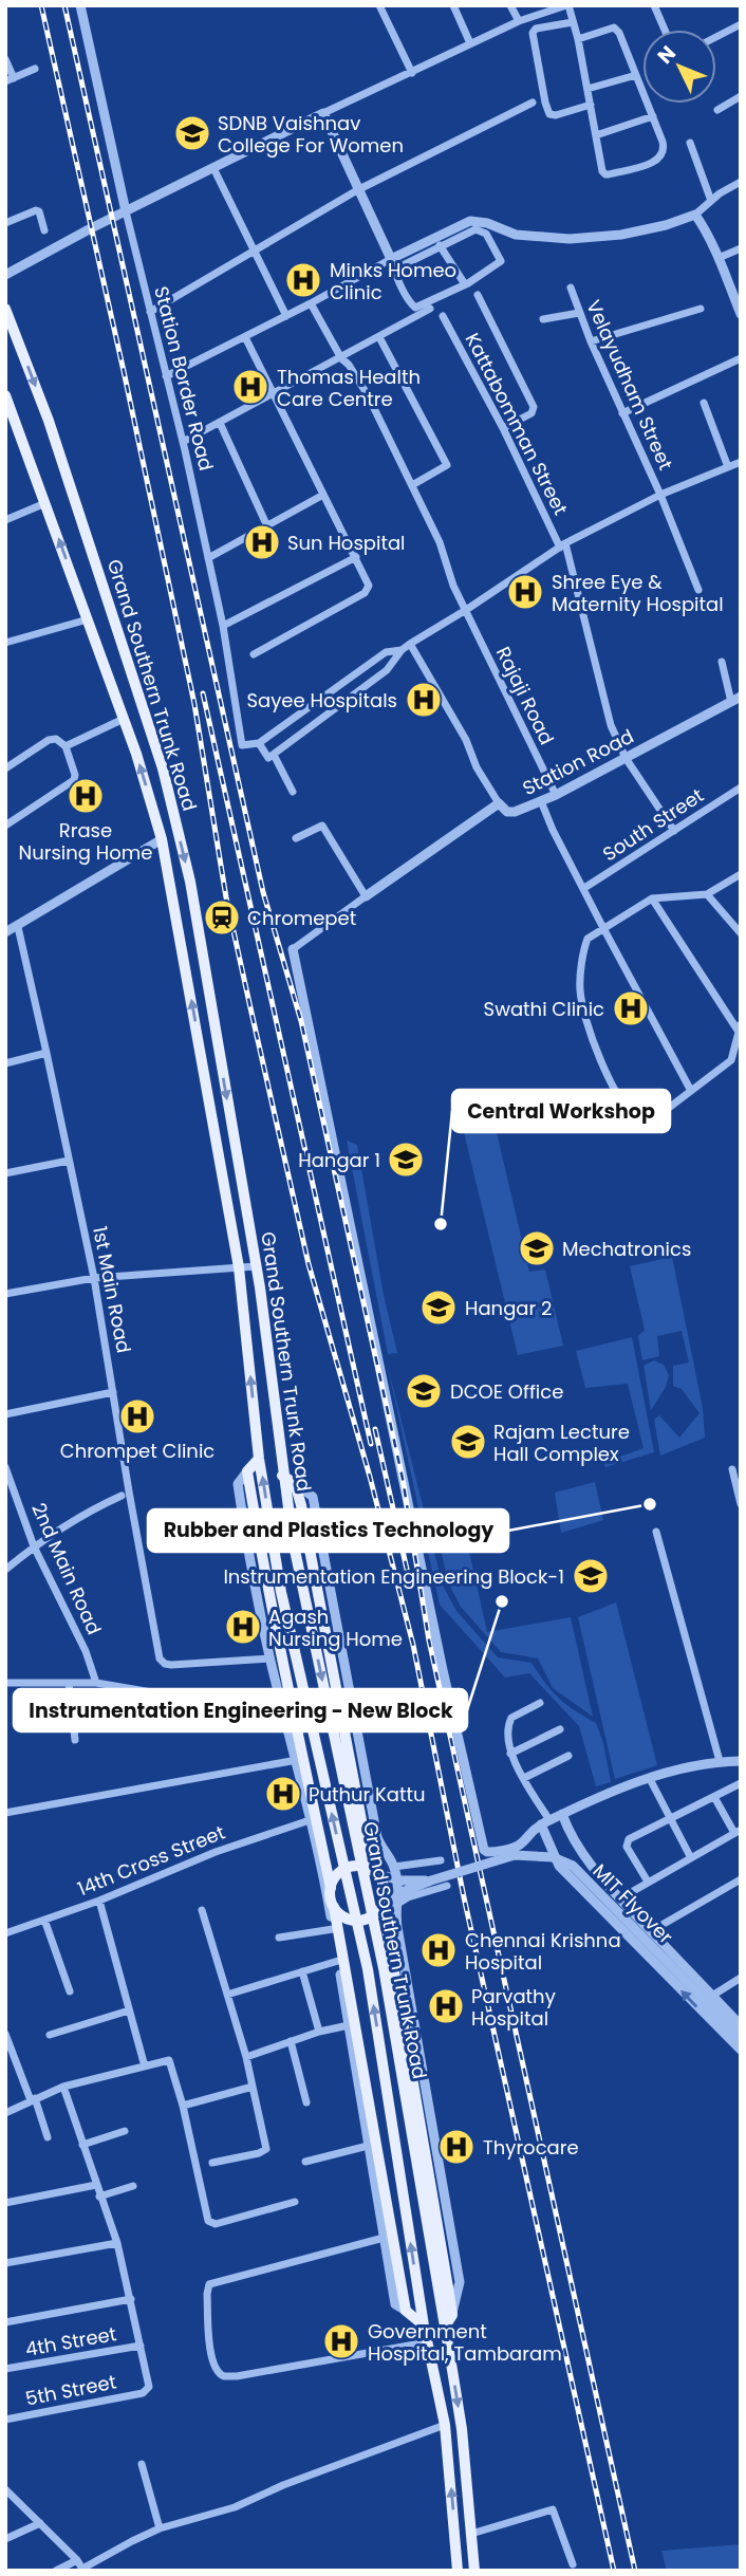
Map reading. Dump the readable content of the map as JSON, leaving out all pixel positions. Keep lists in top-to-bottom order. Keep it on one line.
{"streets":{"main road":["Grand Southern Trunk Road"],"street":["Station Border Road","Velayudham Street","Kattabomman Street","Rajaji Road","Station Road","South Street","1st Main Road","2nd Main Road","14th Cross Street","MIT Flyover","4th Street","5th Street"]},"crossings":[["Kattabomman Street","Station Road"],["Kattabomman Street","South Street"],["Rajaji Road","Station Road"],["4th Street","5th Street"]],"places":{"school or university":["SDNB Vaishnav College For Women","Hangar 1","Mechatronics","Hangar 2","DCOE Office","Rajam Lecture Hall Complex","Instrumentation Engineering Block-1"],"hospital":["Minks Homeo Clinic","Thomas Health Care Centre","Sun Hospital","Shree Eye & Maternity Hospital","Sayee Hospitals","Rrase Nursing Home","Swathi Clinic","Chrompet Clinic","Agash Nursing Home","Puthur Kattu","Chennai Krishna Hospital","Parvathy Hospital","Thyrocare","Government Hospital, Tambaram"],"station":["Chromepet"],"other":["Central Workshop","Rubber and Plastics Technology","Instrumentation Engineering - New Block"]},"north":"top left"}
